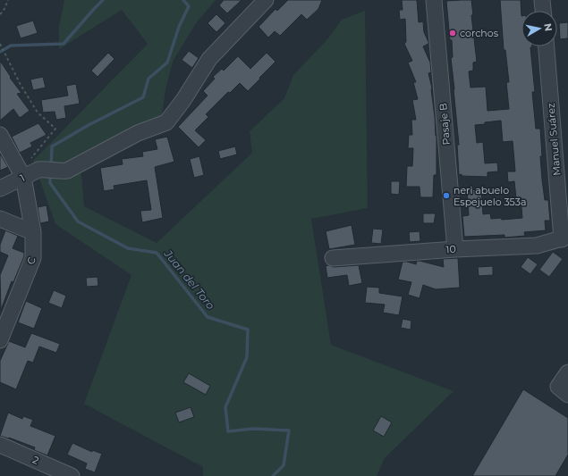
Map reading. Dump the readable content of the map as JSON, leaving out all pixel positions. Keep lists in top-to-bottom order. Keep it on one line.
{"streets":{"street":["Pasaje B","Manuel Suárez","1","10","C","2"]},"crossings":[["Pasaje B","10"],["Manuel Suárez","10"],["1","C"]],"water":["Juan del Toro"],"places":["corchos","neri abuelo Espejuelo 353a"],"north":"right"}
